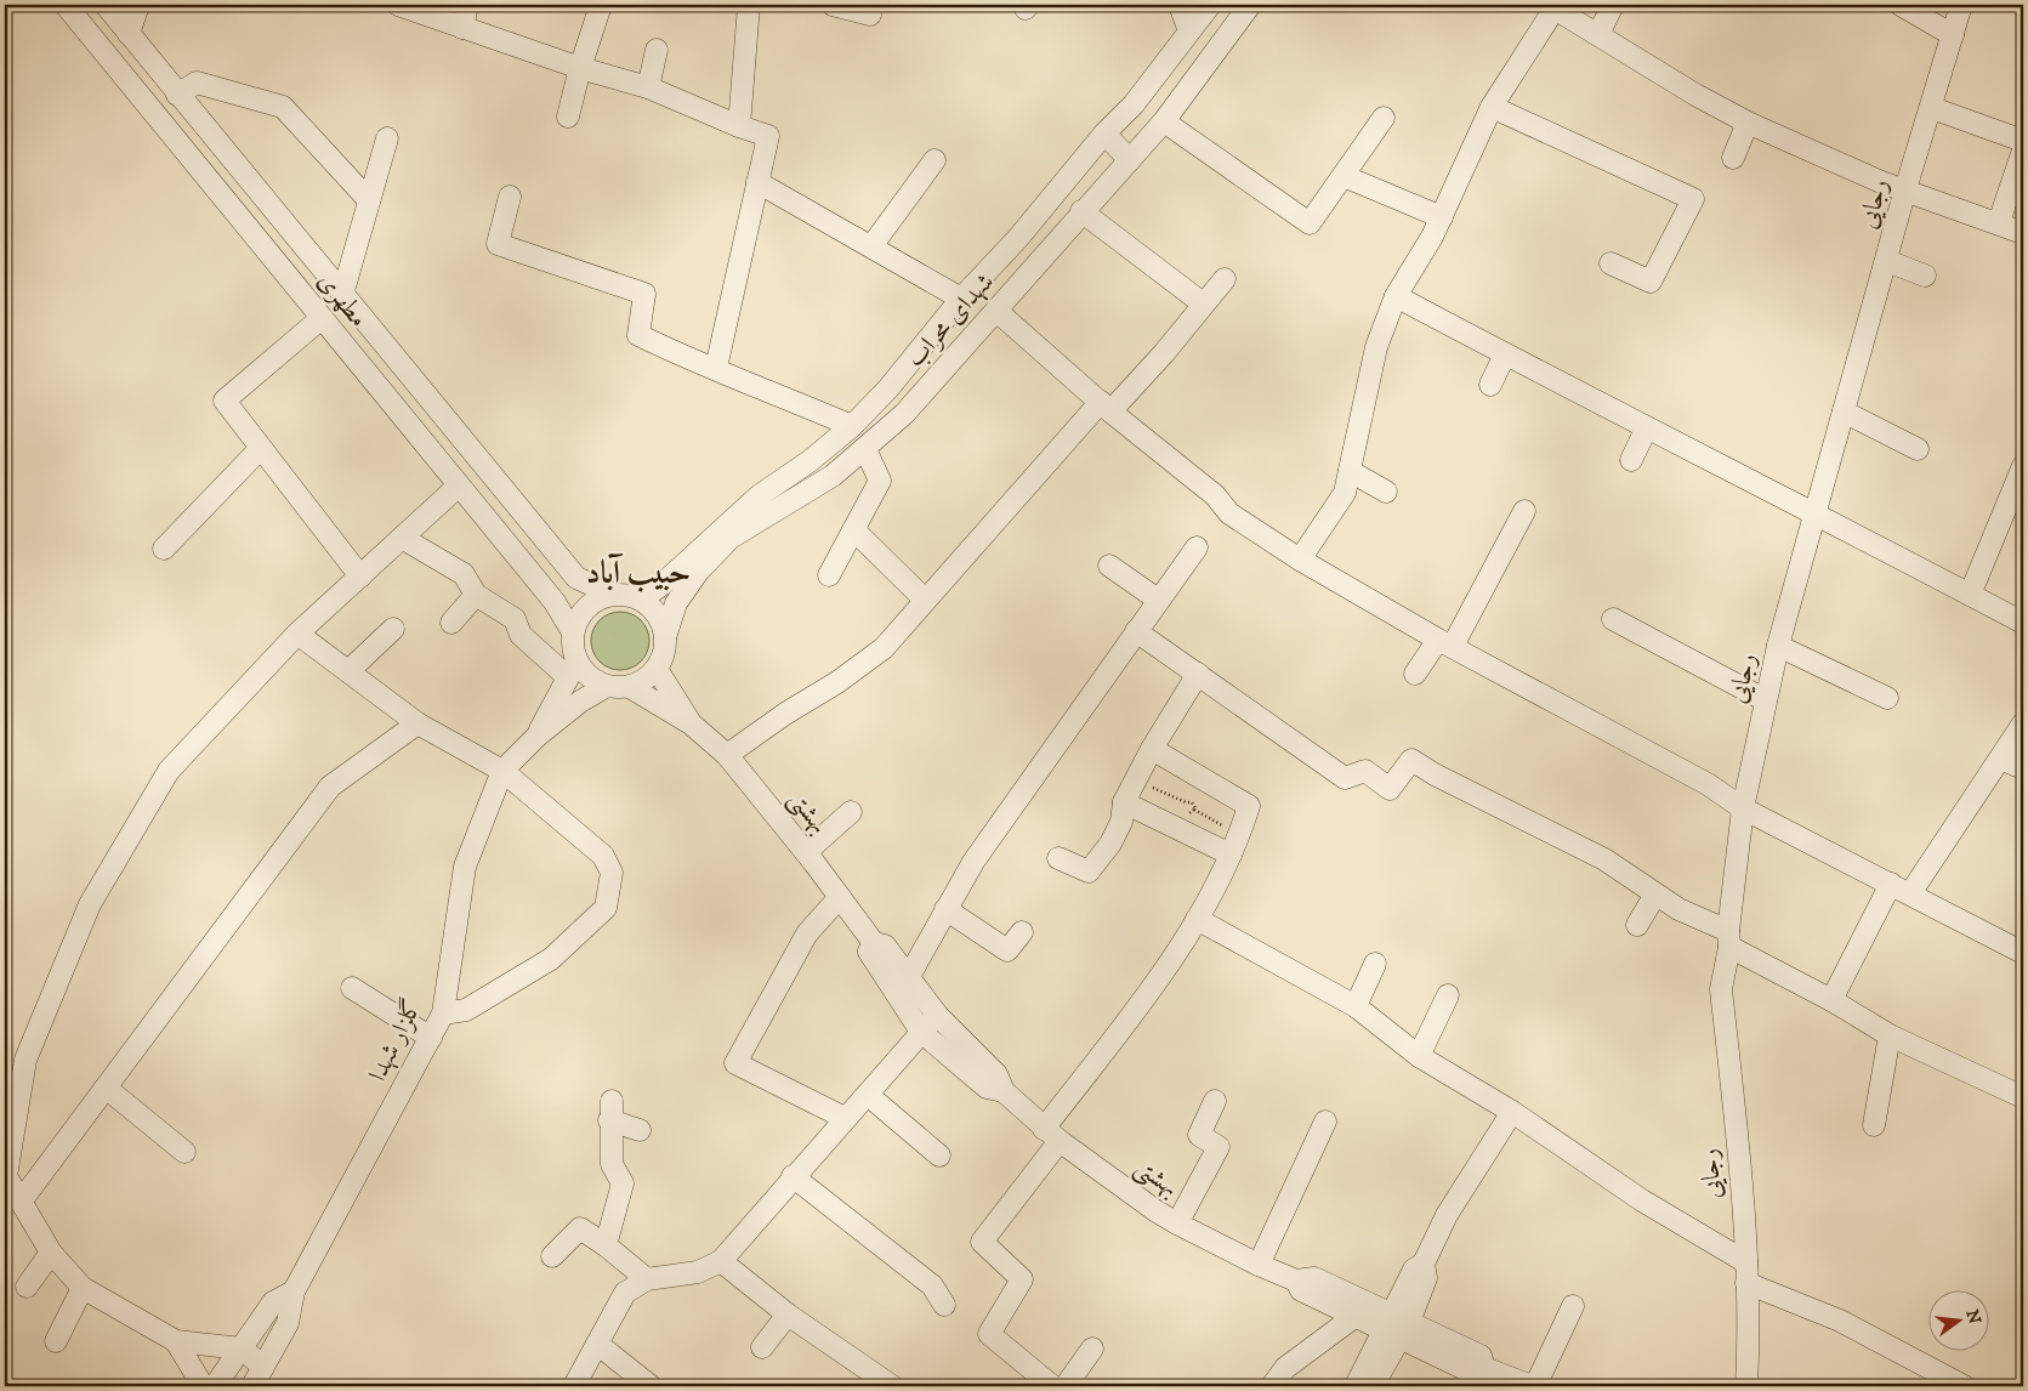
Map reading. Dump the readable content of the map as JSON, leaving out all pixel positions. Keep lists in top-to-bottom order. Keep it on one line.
{"streets":{"street":["رجایی","مطهری","شهدای محراب","بهشتی","گلزار شهدا"]},"crossings":[["مطهری","شهدای محراب"]],"districts":["حبیب آباد"],"north":"right"}
